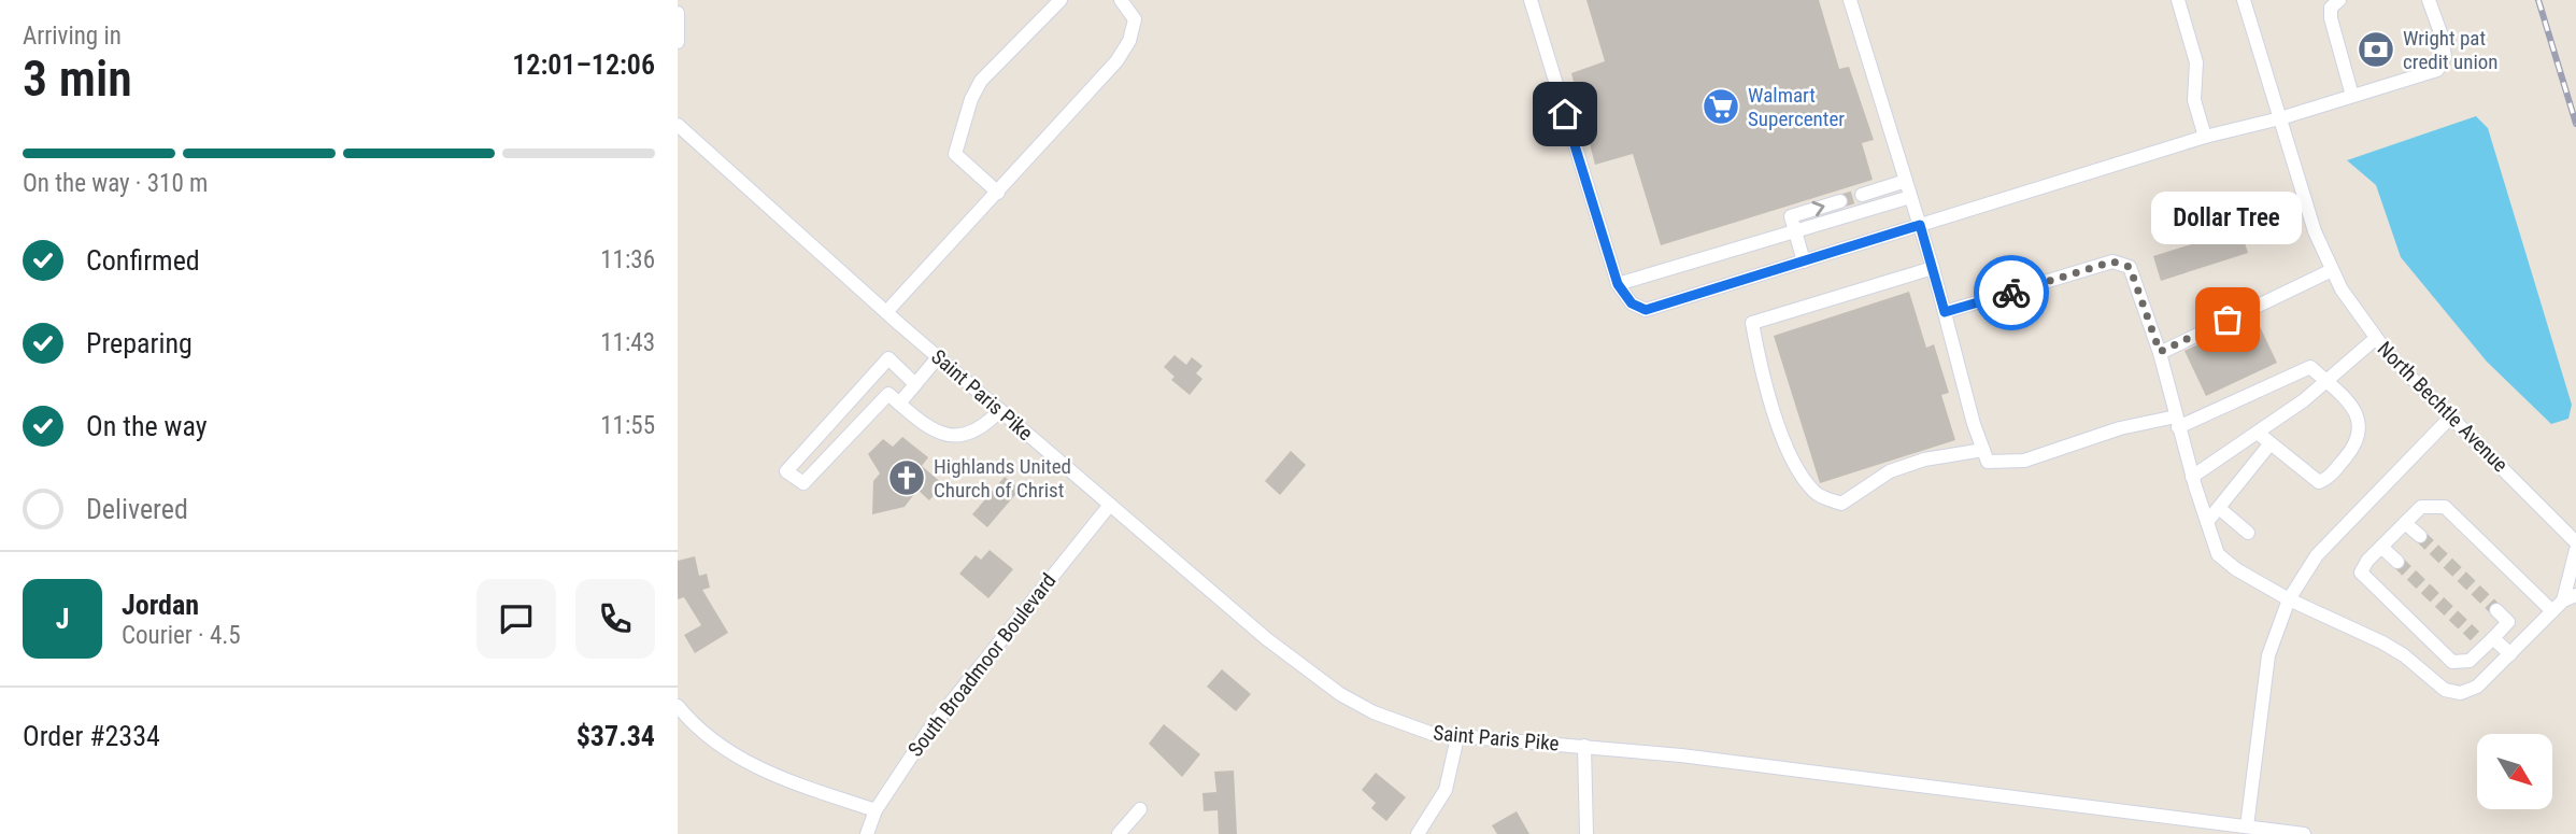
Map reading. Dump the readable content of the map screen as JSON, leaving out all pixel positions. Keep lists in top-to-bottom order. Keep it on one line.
{"streets":{"street":["Saint Paris Pike","North Bechtle Avenue","South Broadmoor Boulevard"]},"crossings":[["Saint Paris Pike","South Broadmoor Boulevard"]],"places":{"bank":["Wright pat credit union"],"supermarket":["Walmart Supercenter"],"other":["Dollar Tree"],"church":["Highlands United Church of Christ"]},"north":"bottom right","page":{"heading":["3 min","Arriving in","12:01–12:06"],"panel":["Jordan","Courier · 4.5","Order #2334","$37.34"],"bar":"On the way · 310 m","bubble":"Dollar Tree","list":[["Confirmed","11:36"],["Preparing","11:43"],["On the way","11:55"],"Delivered"],"round":"J"}}
